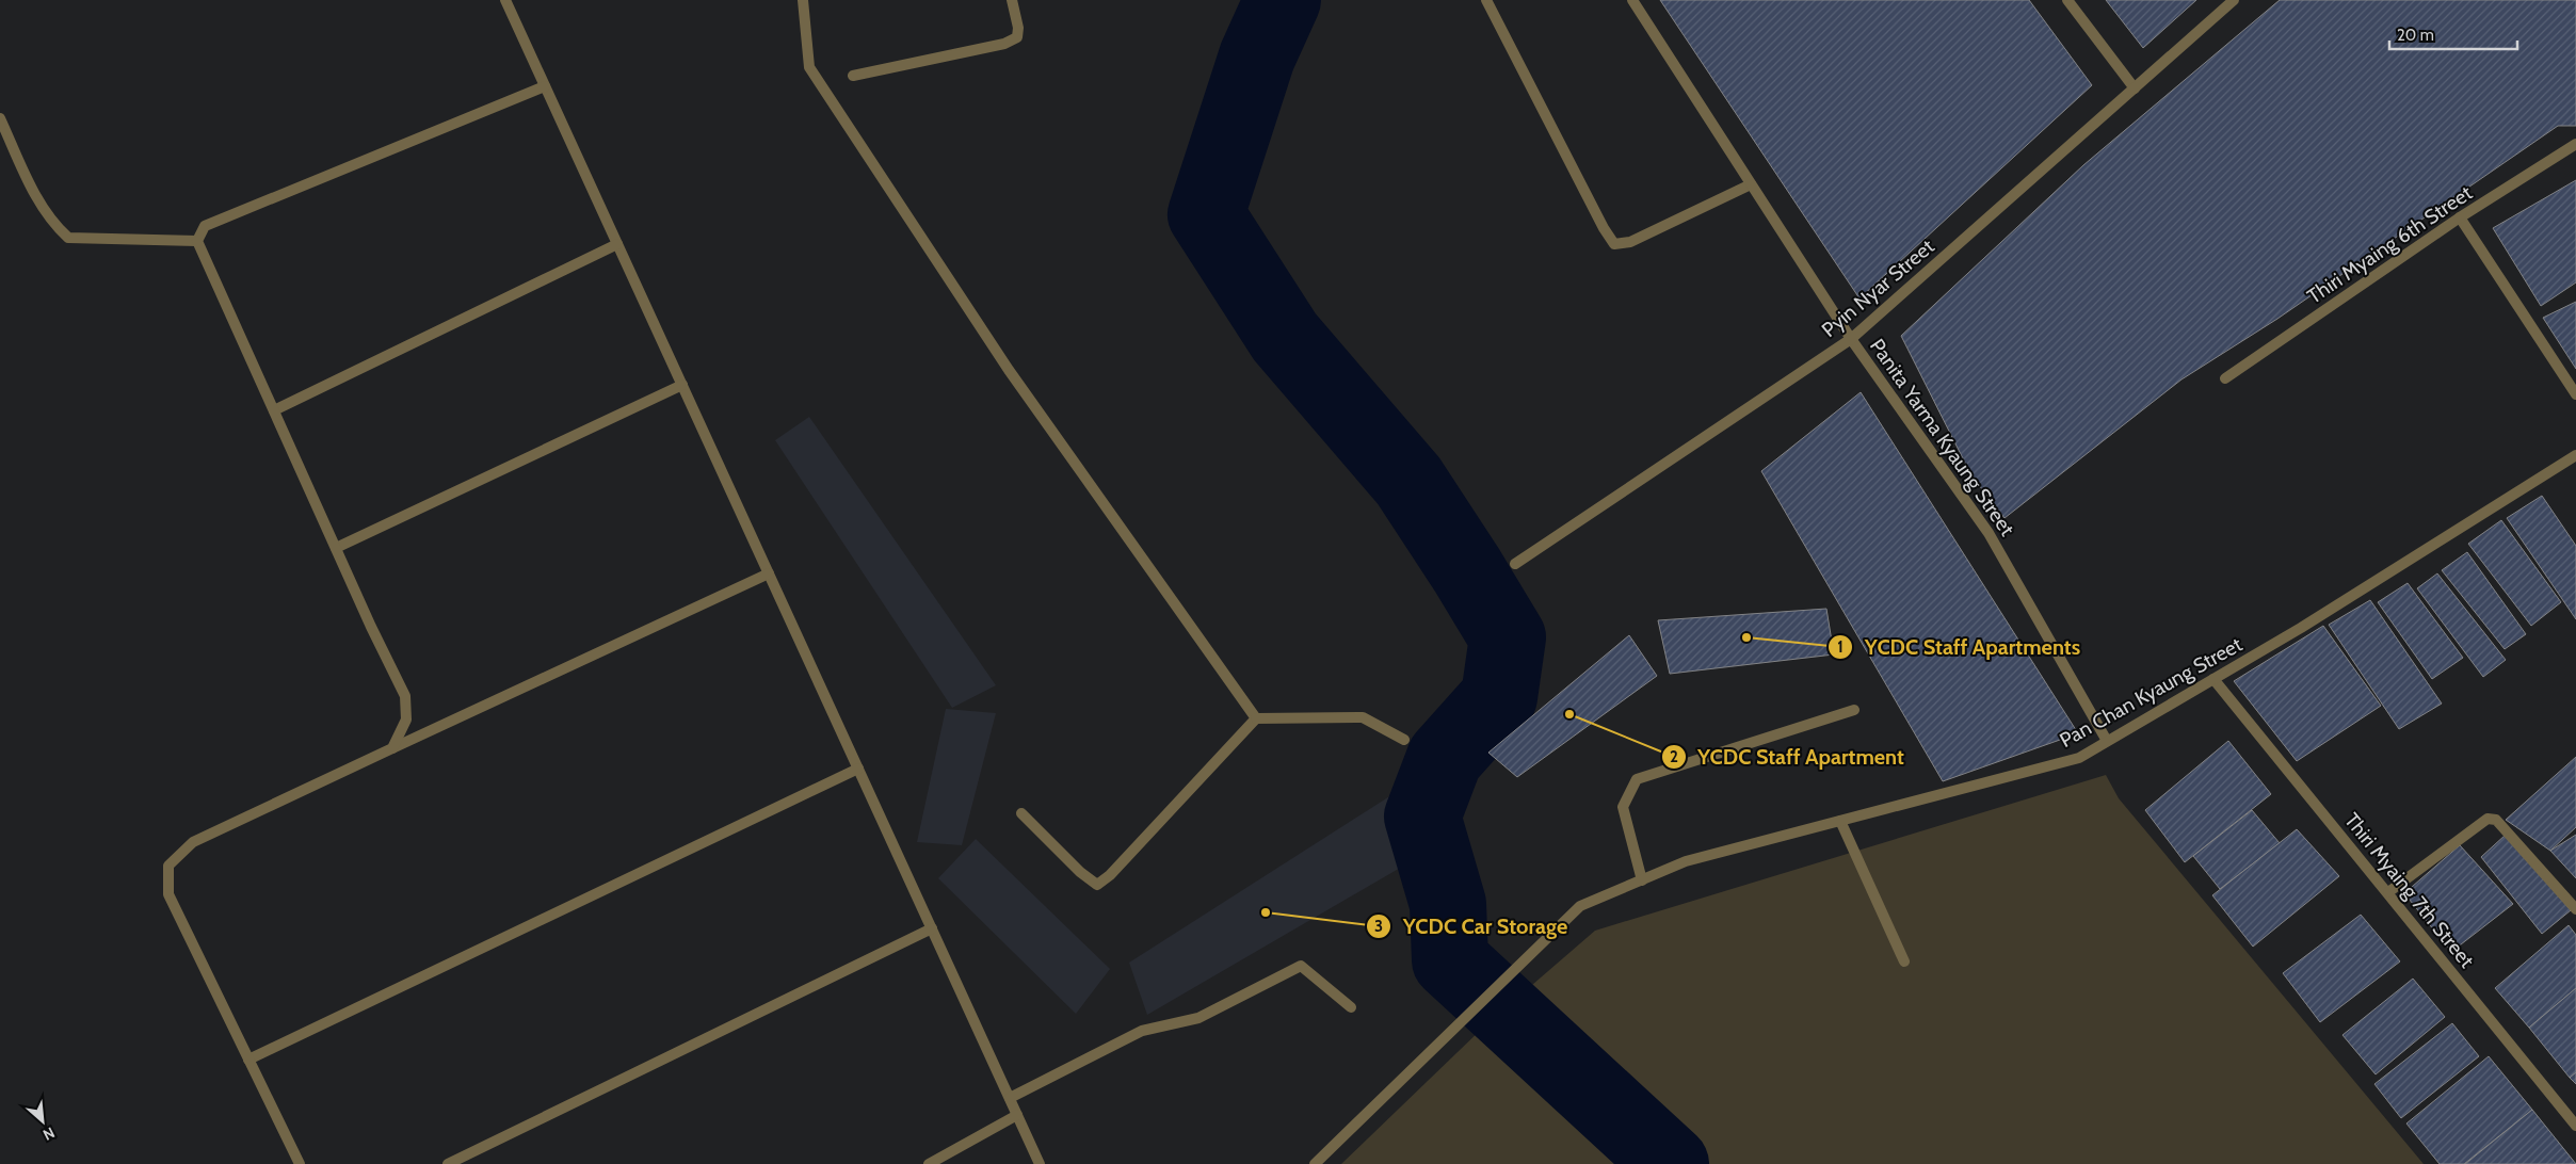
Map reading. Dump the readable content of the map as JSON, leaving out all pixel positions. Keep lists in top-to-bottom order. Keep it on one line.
{"streets":{"street":["Thiri Myaing 6th Street","Pyin Nyar Street","Panita Yarma Kyaung Street","Pan Chan Kyaung Street","Thiri Myaing 7th Street"]},"crossings":[["Pyin Nyar Street","Panita Yarma Kyaung Street"],["Panita Yarma Kyaung Street","Pan Chan Kyaung Street"],["Pan Chan Kyaung Street","Thiri Myaing 7th Street"]],"places":["YCDC Staff Apartments","YCDC Staff Apartment","YCDC Car Storage"],"scale_bar":"20 m","north":"bottom right"}
